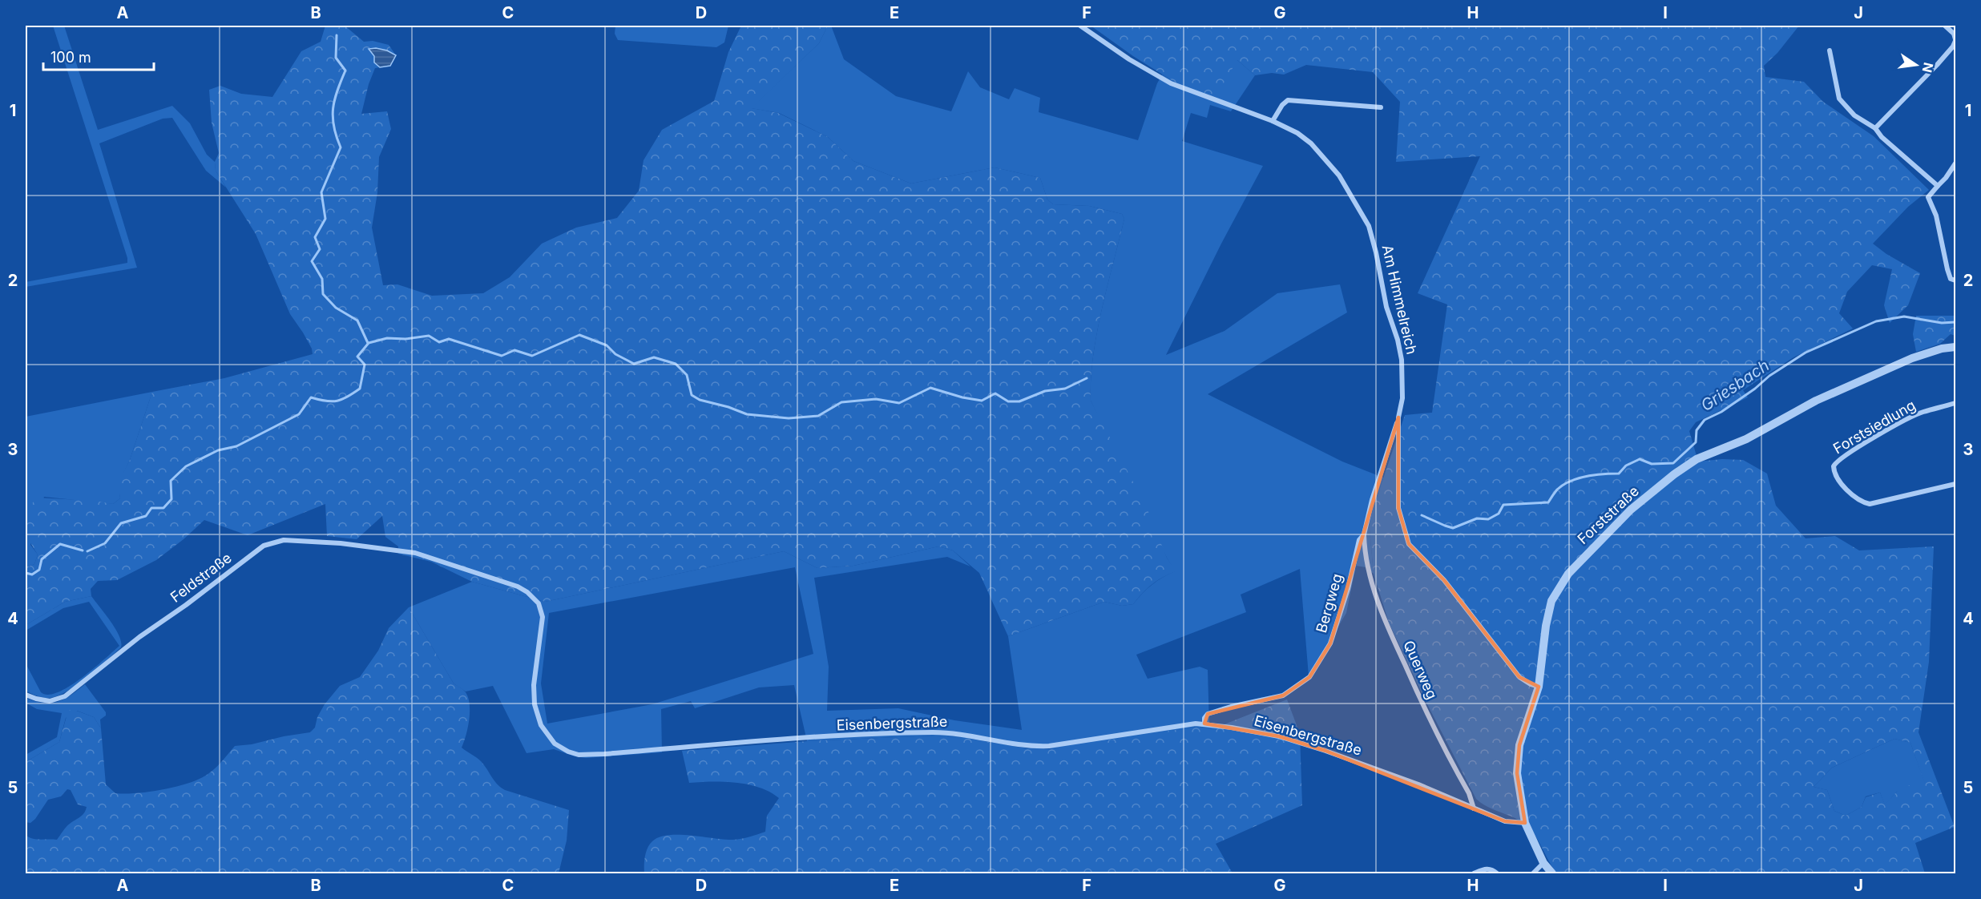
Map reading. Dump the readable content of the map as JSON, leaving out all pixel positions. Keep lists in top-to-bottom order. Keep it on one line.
{"streets":{"street":["Am Himmelreich","Forstsiedlung","Forststraße","Feldstraße","Bergweg","Querweg","Eisenbergstraße"]},"crossings":[["Am Himmelreich","Forststraße"],["Am Himmelreich","Bergweg"],["Forststraße","Eisenbergstraße"],["Feldstraße","Eisenbergstraße"],["Bergweg","Querweg"],["Bergweg","Eisenbergstraße"],["Querweg","Eisenbergstraße"]],"water":["Griesbach"],"scale_bar":"100 m","north":"right","grid":{"columns":["A","B","C","D","E","F","G","H","I","J"],"rows":["1","2","3","4","5"]}}
